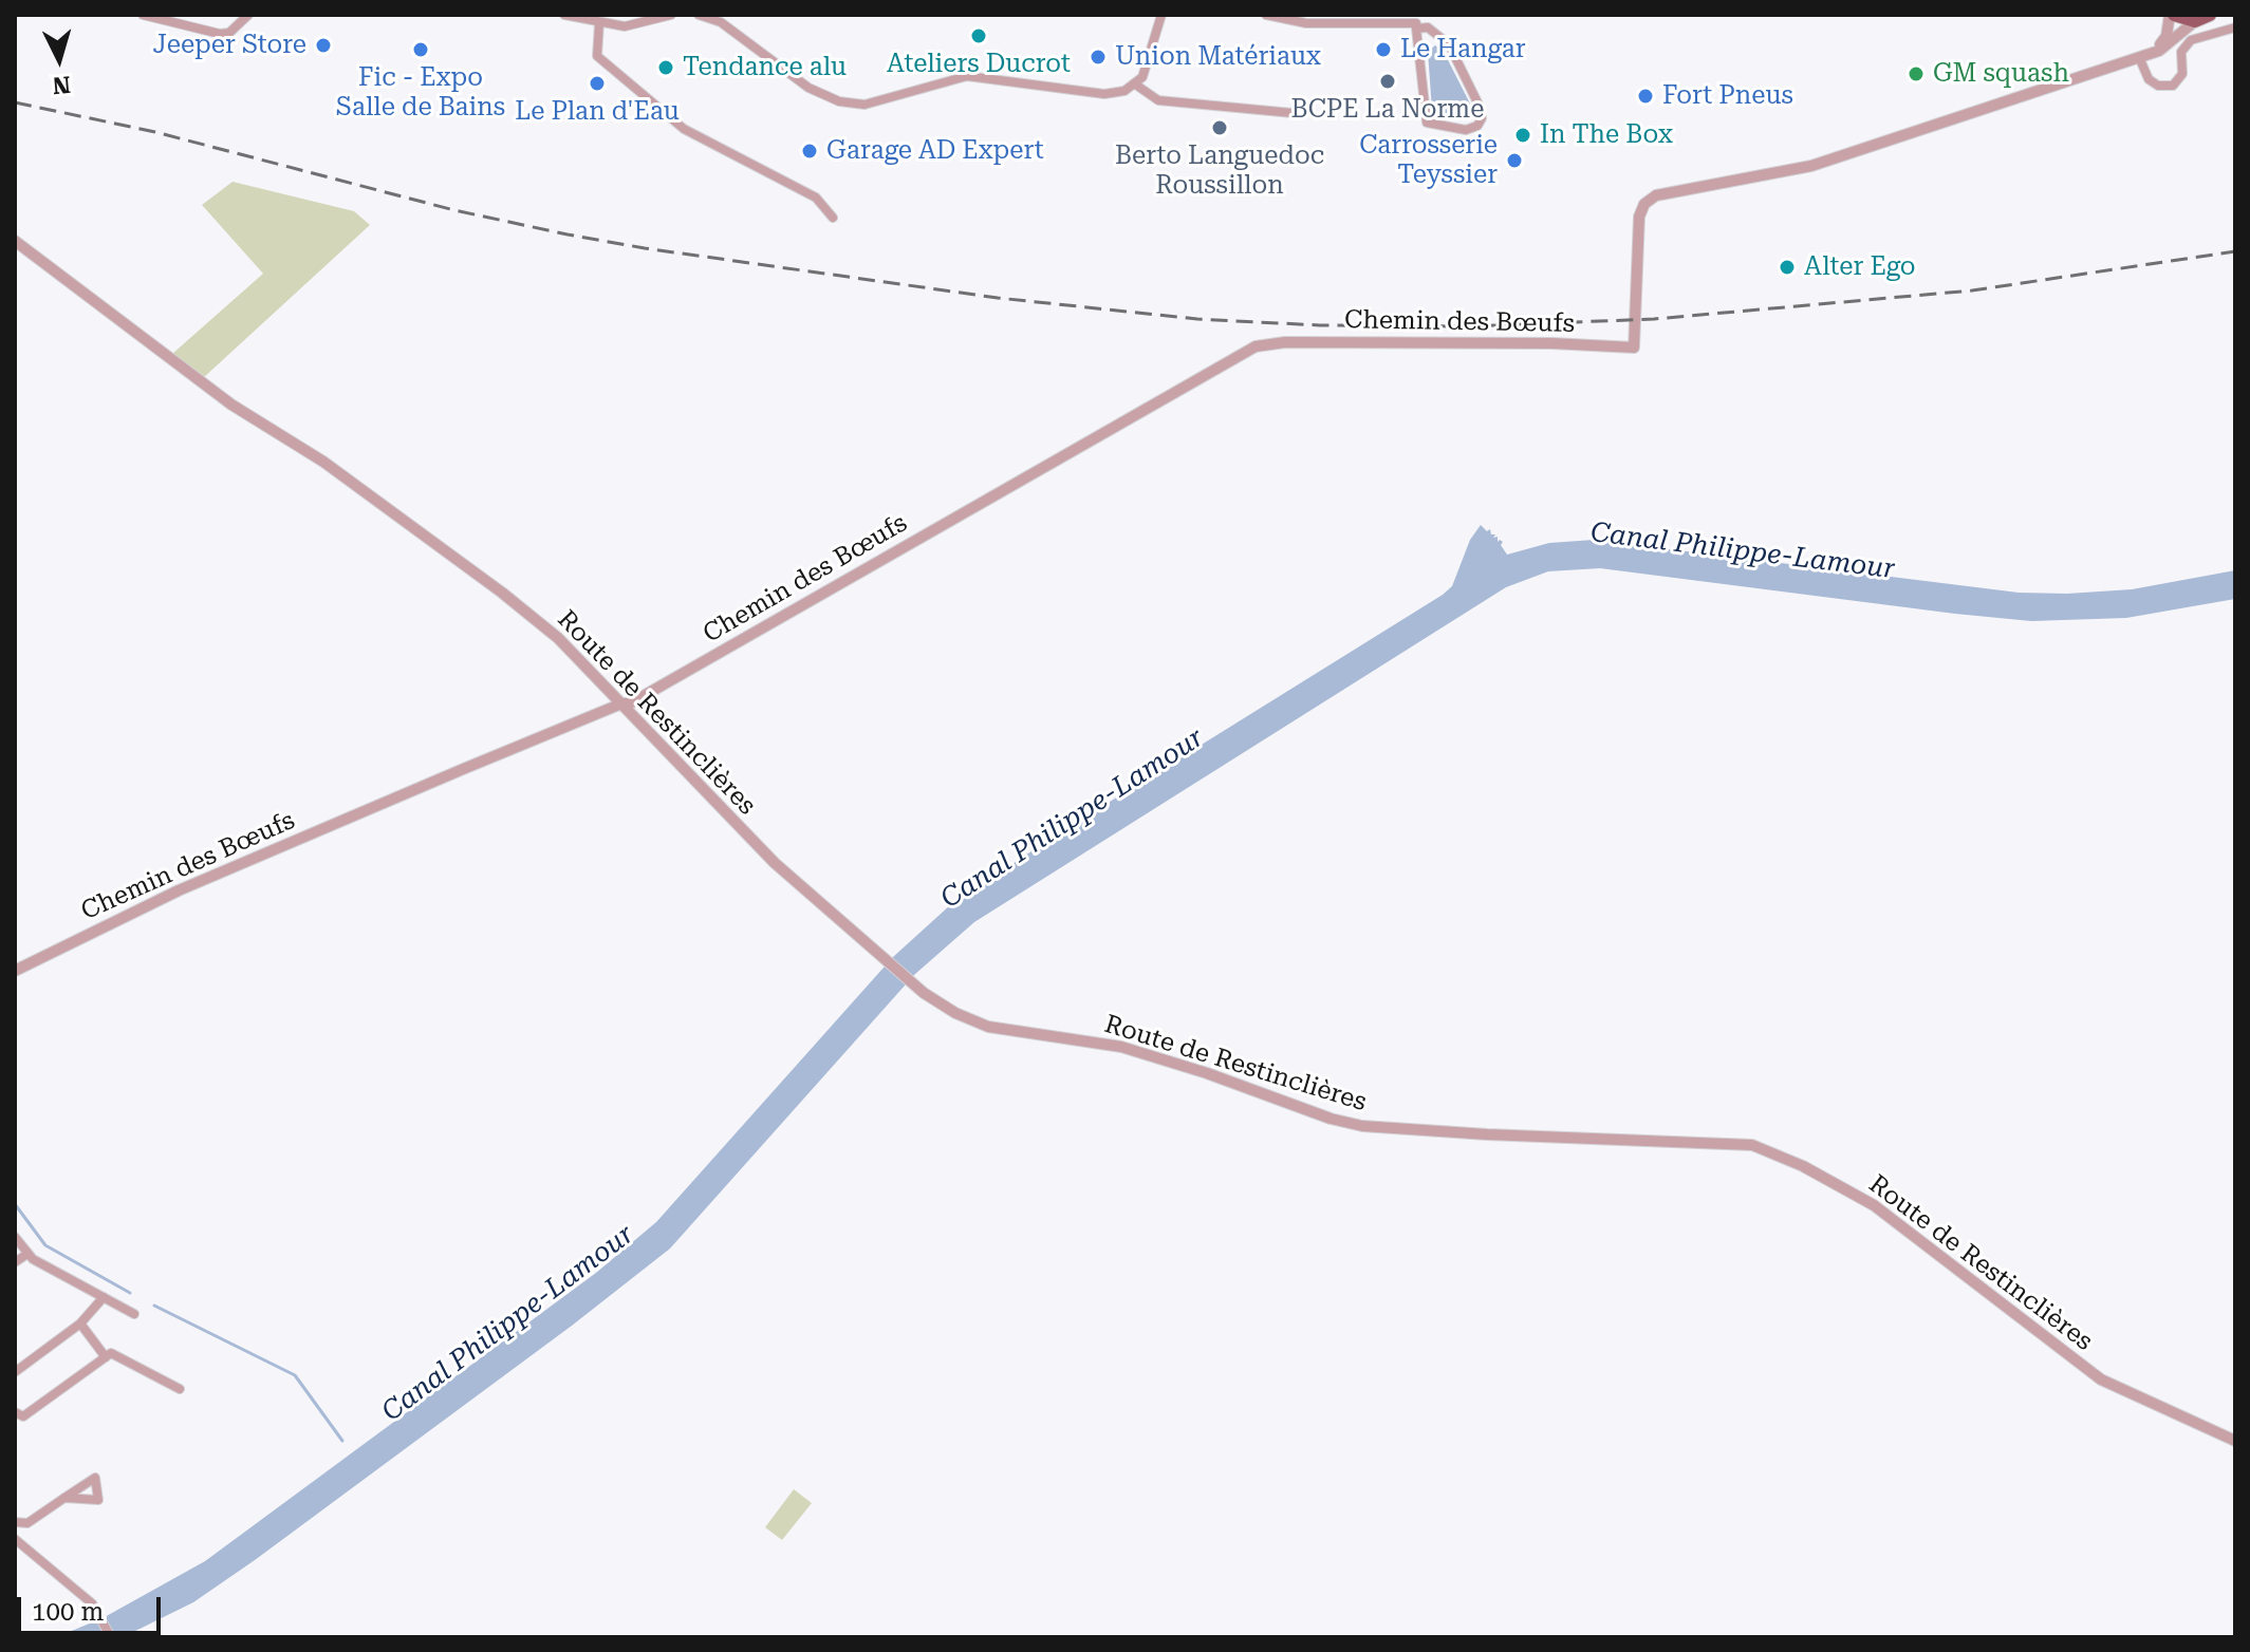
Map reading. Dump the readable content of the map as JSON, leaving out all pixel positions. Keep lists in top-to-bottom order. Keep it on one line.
{"streets":{"street":["Chemin des Bœufs","Route de Restinclières"]},"crossings":[["Chemin des Bœufs","Route de Restinclières"]],"water":["Canal Philippe-Lamour"],"places":["Ateliers Ducrot","Jeeper Store","Fic - Expo Salle de Bains","Le Hangar","Union Matériaux","Tendance alu","GM squash","BCPE La Norme","Le Plan d'Eau","Fort Pneus","Berto Languedoc Roussillon","In The Box","Garage AD Expert","Carrosserie Teyssier","Alter Ego"],"scale_bar":"100 m","north":"bottom"}
